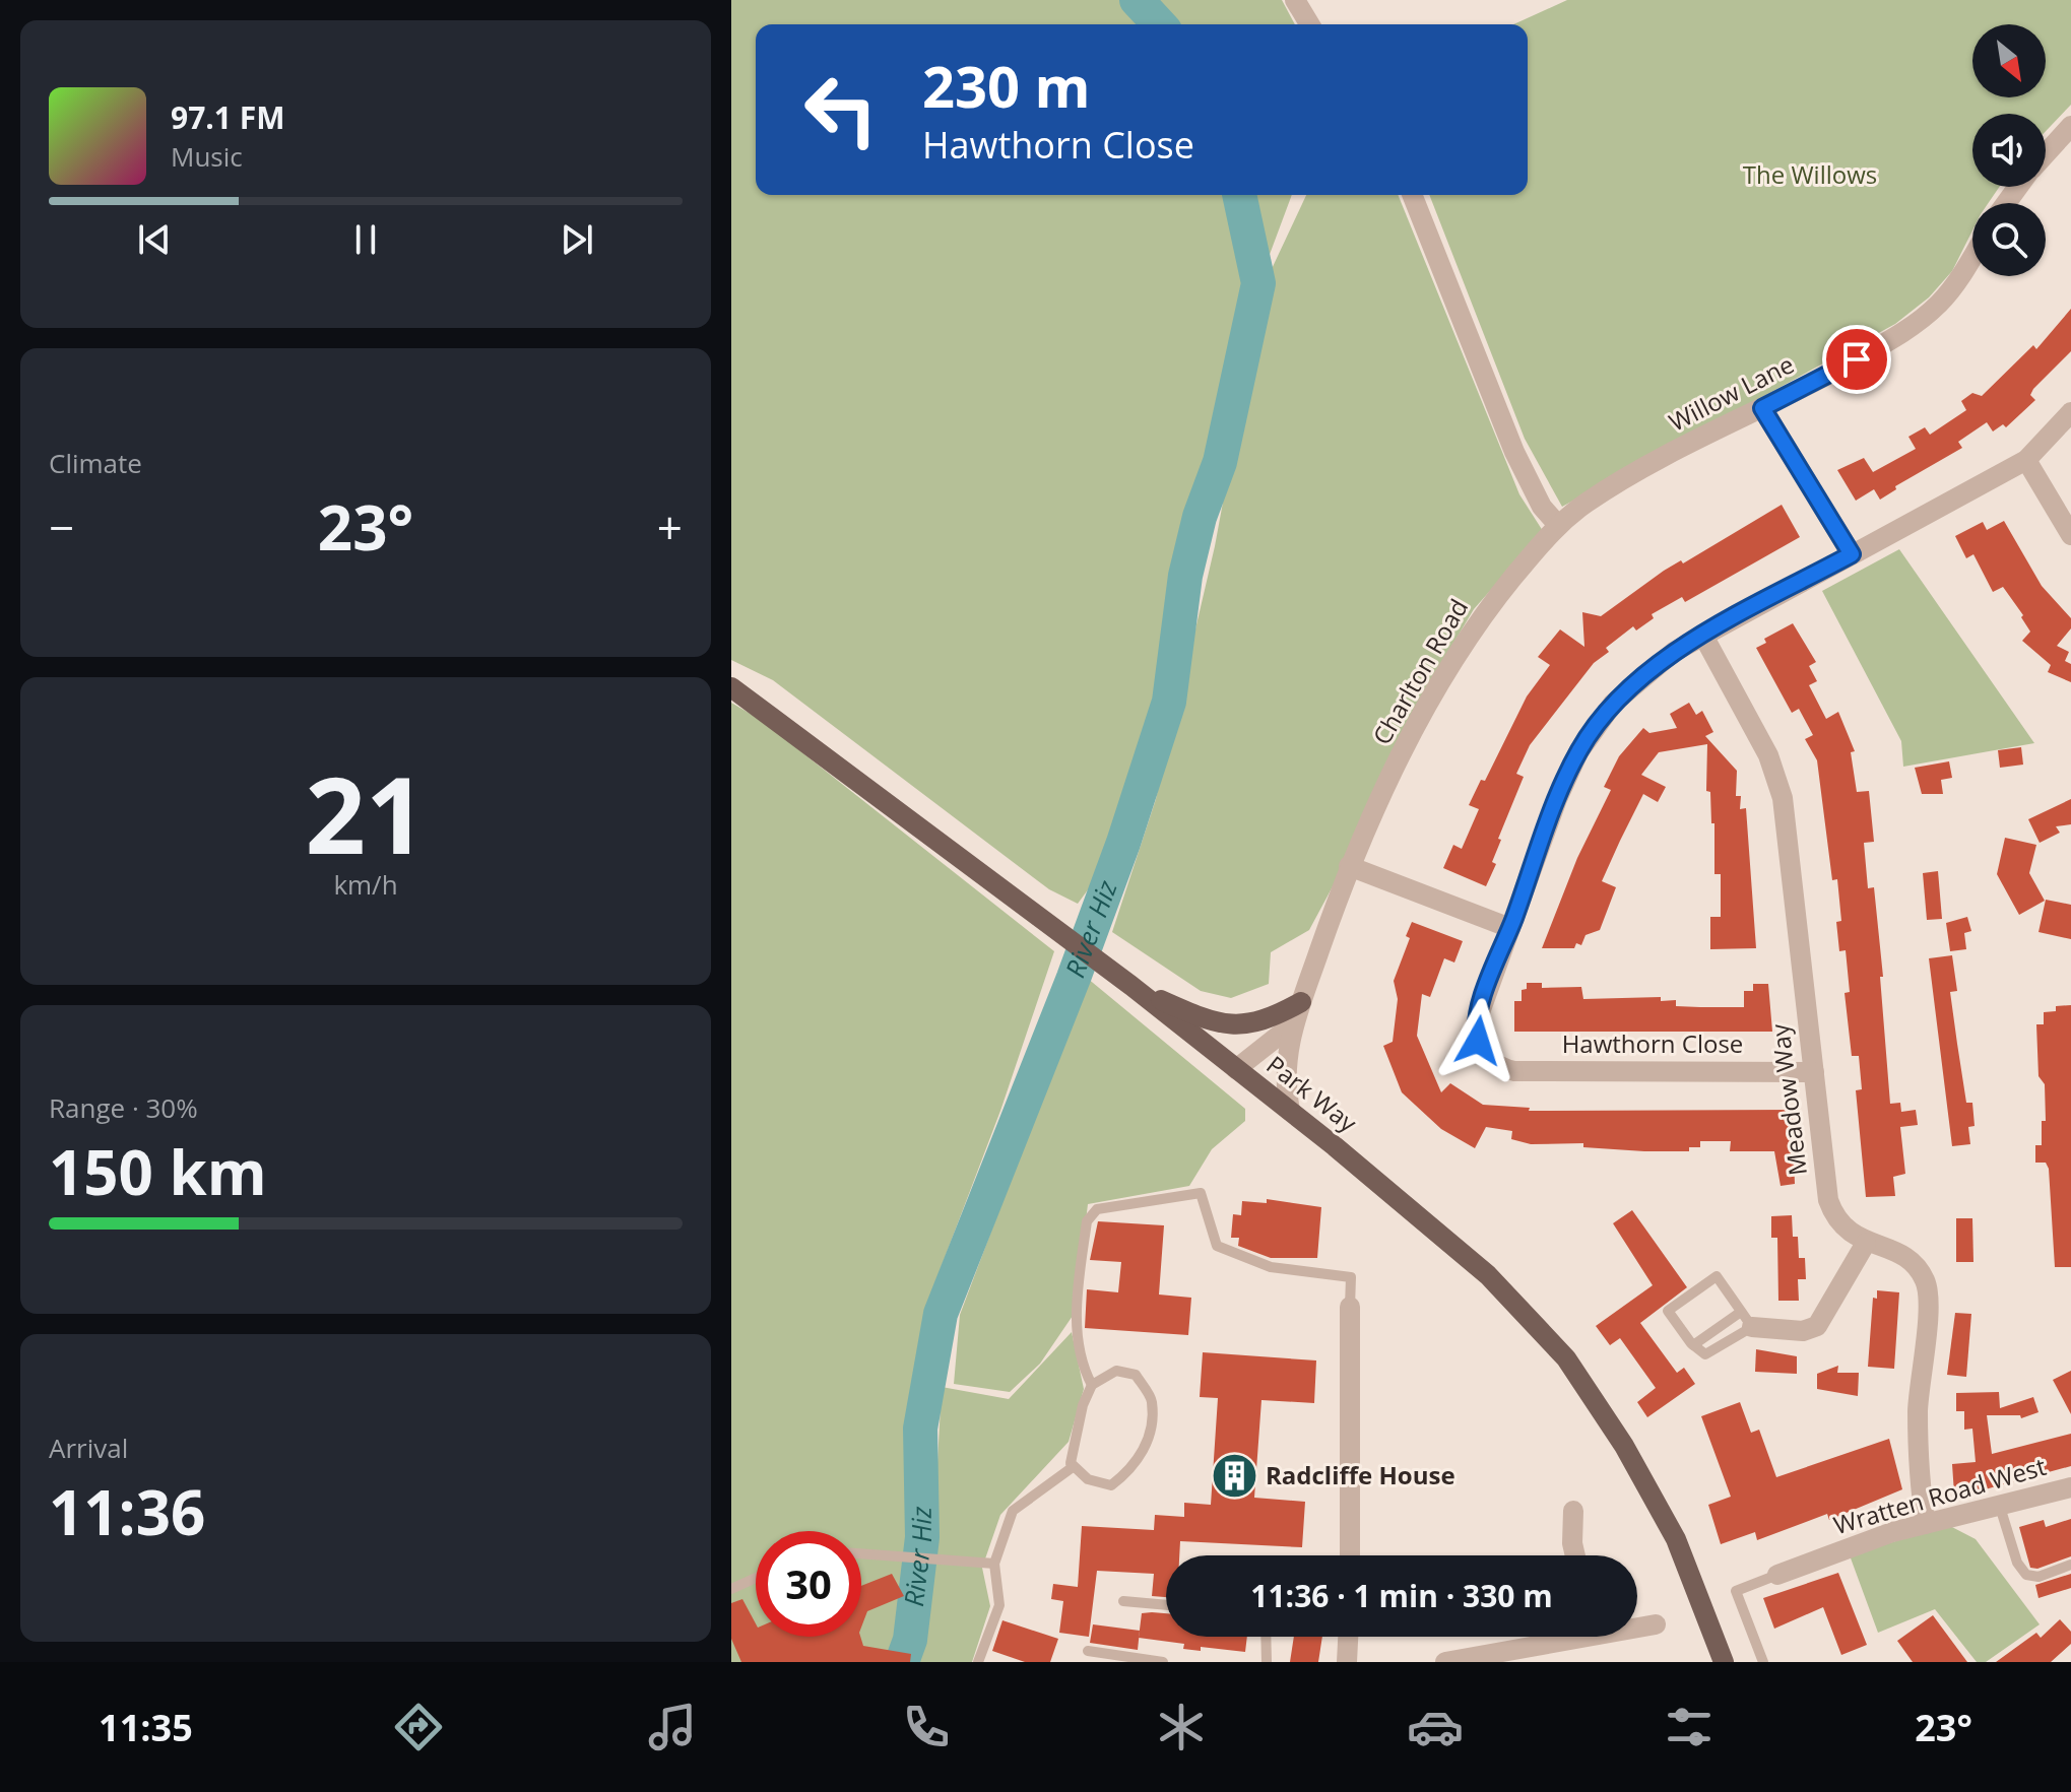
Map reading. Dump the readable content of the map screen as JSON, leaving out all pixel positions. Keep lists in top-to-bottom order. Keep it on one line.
{"streets":{"main road":["Park Way"],"street":["Willow Lane","Charlton Road","Hawthorn Close","Meadow Way","Wratten Road West"]},"crossings":[["Willow Lane","Charlton Road"],["Charlton Road","Park Way"],["Hawthorn Close","Meadow Way"],["Meadow Way","Wratten Road West"]],"water":["River Hiz"],"parks":["The Willows"],"places":{"building":["Radcliffe House"]},"north":"bottom right","page":{"turn":["230 m","Hawthorn Close"],"song":["97.1 FM","Music"],"tile":["Climate",["21","km/h"],["Range · 30%","150 km"],["Arrival","11:36"]],"heat":["−","23°","+"],"limit":"30","trip":"11:36 · 1 min · 330 m","tabs":["11:35","23°"]}}
